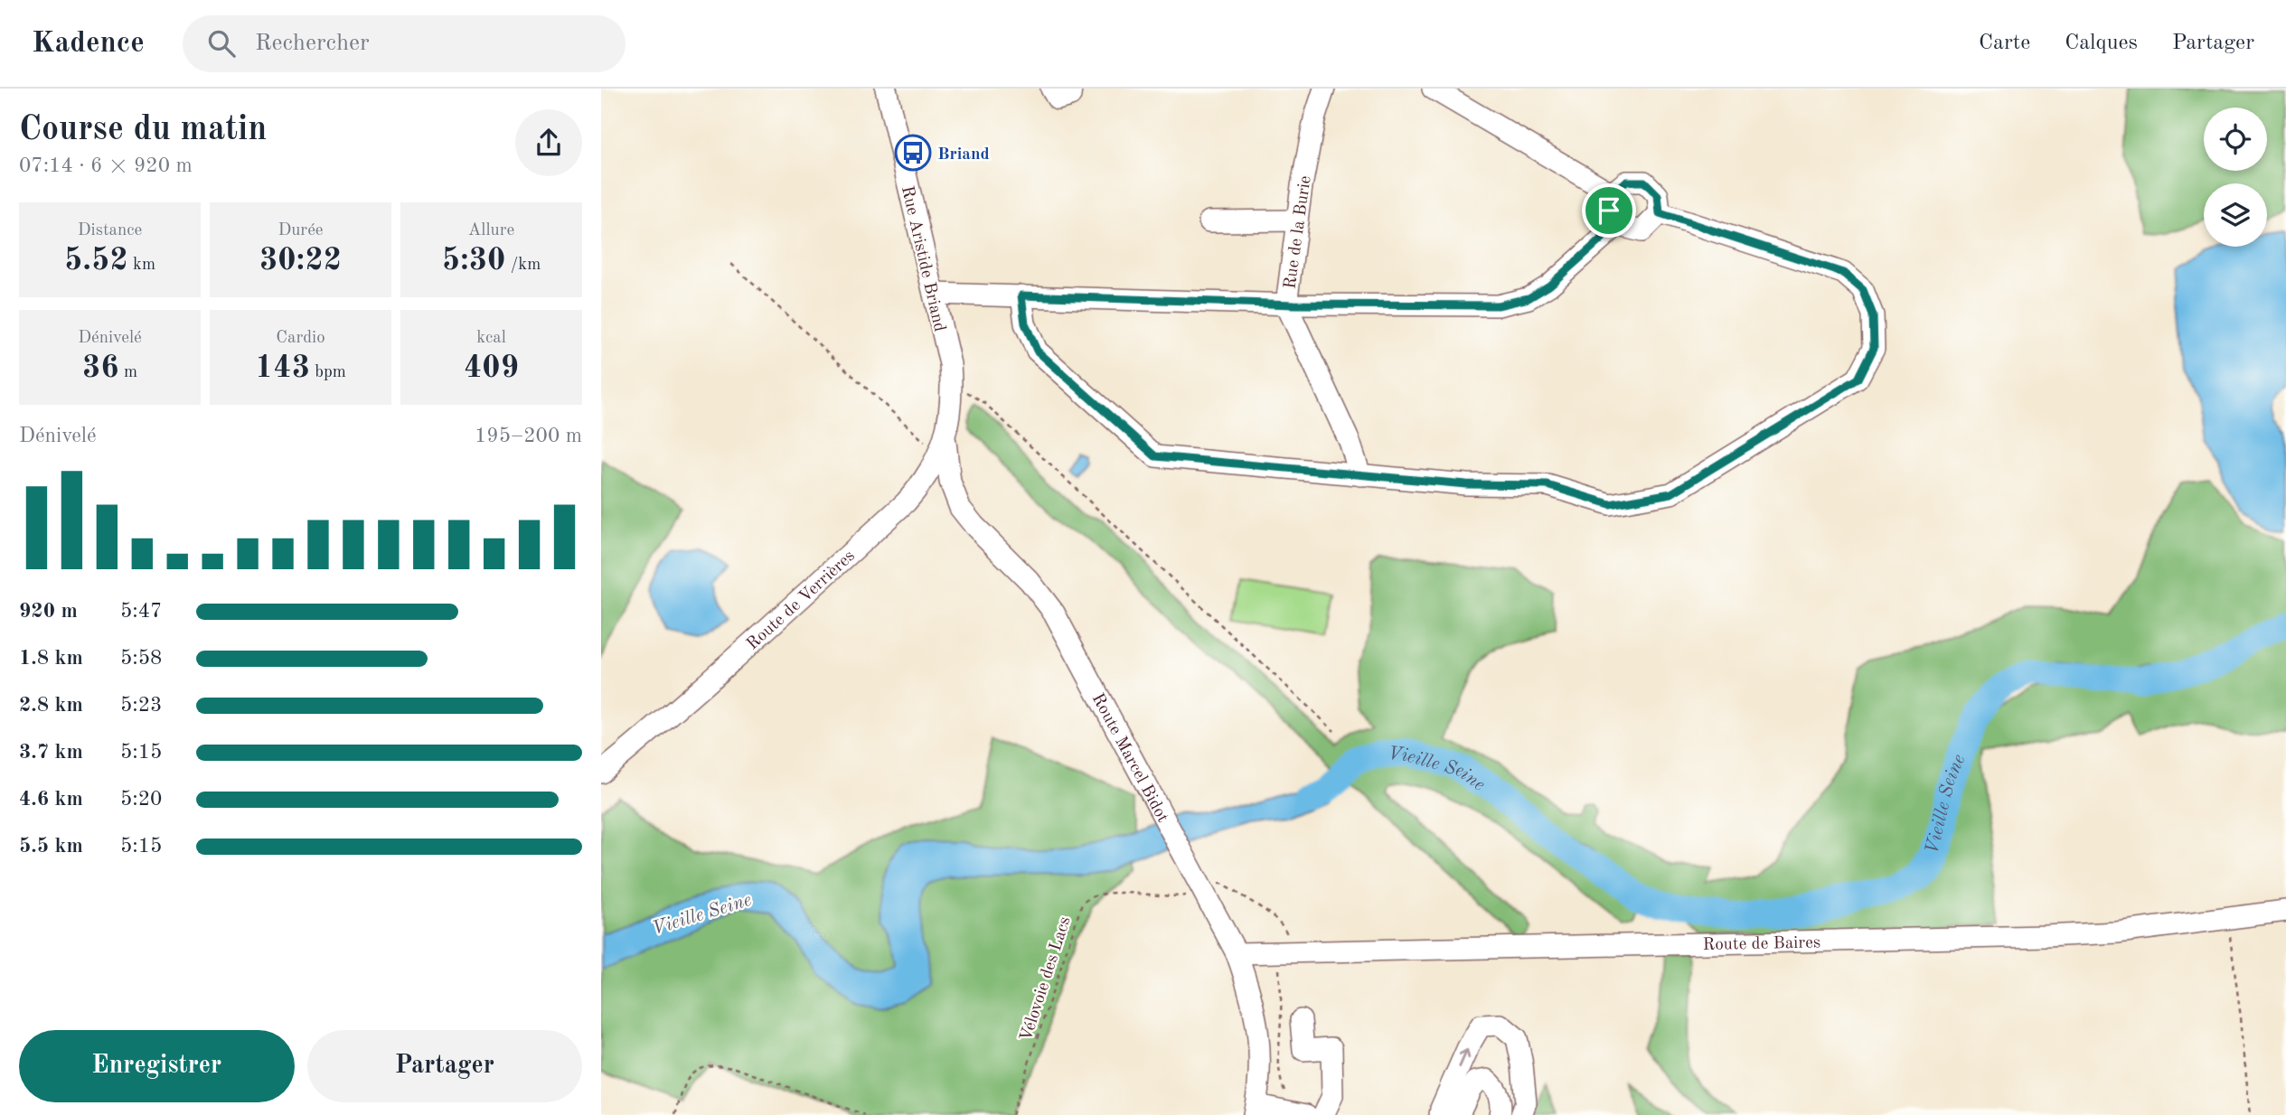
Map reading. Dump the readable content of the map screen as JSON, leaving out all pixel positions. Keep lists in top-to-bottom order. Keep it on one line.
{"streets":{"street":["Rue de la Burie","Rue Aristide Briand","Route de Verrières","Route Marcel Bidot","Route de Baires"],"path":["Vélovoie des Lacs"]},"crossings":[["Rue Aristide Briand","Route de Verrières"],["Route de Verrières","Route Marcel Bidot"],["Route Marcel Bidot","Route de Baires"],["Route Marcel Bidot","Vélovoie des Lacs"],["Route de Baires","Vélovoie des Lacs"]],"water":["Vieille Seine"],"places":{"bus stop":["Briand"]},"page":{"header":"Kadence","search":"Rechercher","nav":["Carte","Calques","Partager"],"heading":["Course du matin","07:14 · 6 × 920 m"],"stats":[["Distance","5.52 km"],["Durée","30:22"],["Allure","5:30 /km"],["Dénivelé","36 m"],["Cardio","143 bpm"],["kcal","409"]],"chart":["Dénivelé","195–200 m"],"list":[{"name":"920 m","note":"5:47"},{"name":"1.8 km","note":"5:58"},{"name":"2.8 km","note":"5:23"},{"name":"3.7 km","note":"5:15"},{"name":"4.6 km","note":"5:20"},{"name":"5.5 km","note":"5:15"}],"buttons":["Enregistrer","Partager"]}}
